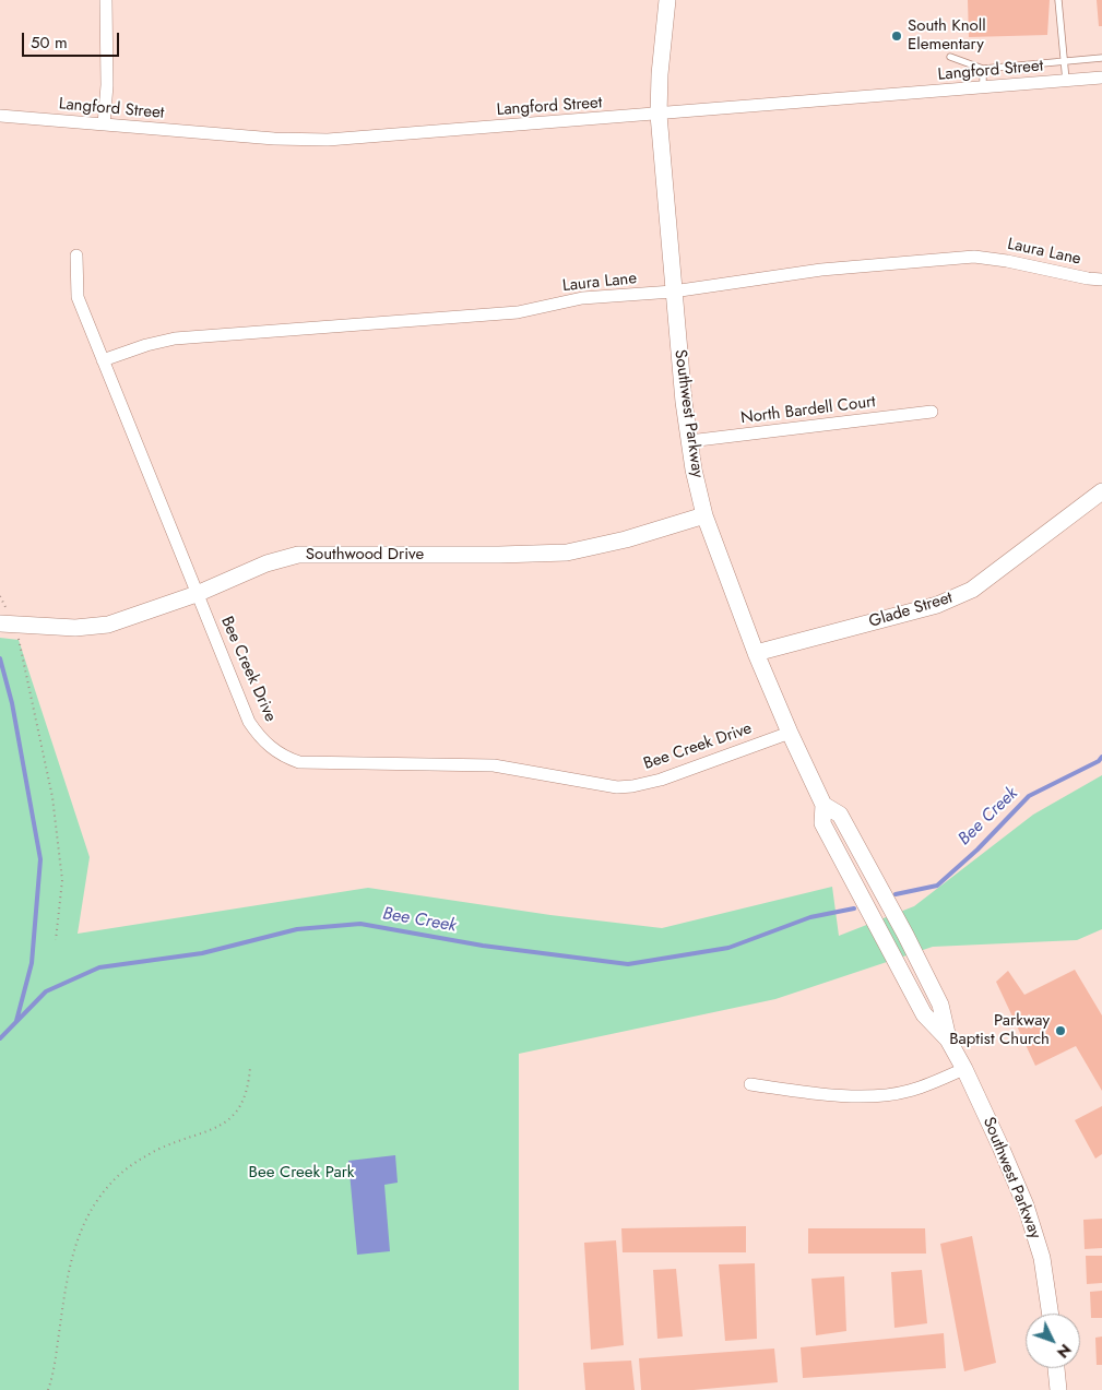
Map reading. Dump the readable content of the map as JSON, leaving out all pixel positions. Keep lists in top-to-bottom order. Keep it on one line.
{"streets":{"main road":["Southwest Parkway","Southwood Drive","Glade Street"],"street":["Langford Street","Laura Lane","North Bardell Court","Bee Creek Drive"]},"crossings":[["Langford Street","Southwest Parkway"],["Laura Lane","Southwest Parkway"],["Laura Lane","Bee Creek Drive"],["North Bardell Court","Southwest Parkway"],["Southwest Parkway","Southwood Drive"],["Southwest Parkway","Glade Street"],["Southwest Parkway","Bee Creek Drive"],["Southwood Drive","Bee Creek Drive"]],"water":["Bee Creek"],"parks":["Bee Creek Park"],"places":["South Knoll Elementary","Parkway Baptist Church"],"scale_bar":"50 m","north":"bottom right"}
